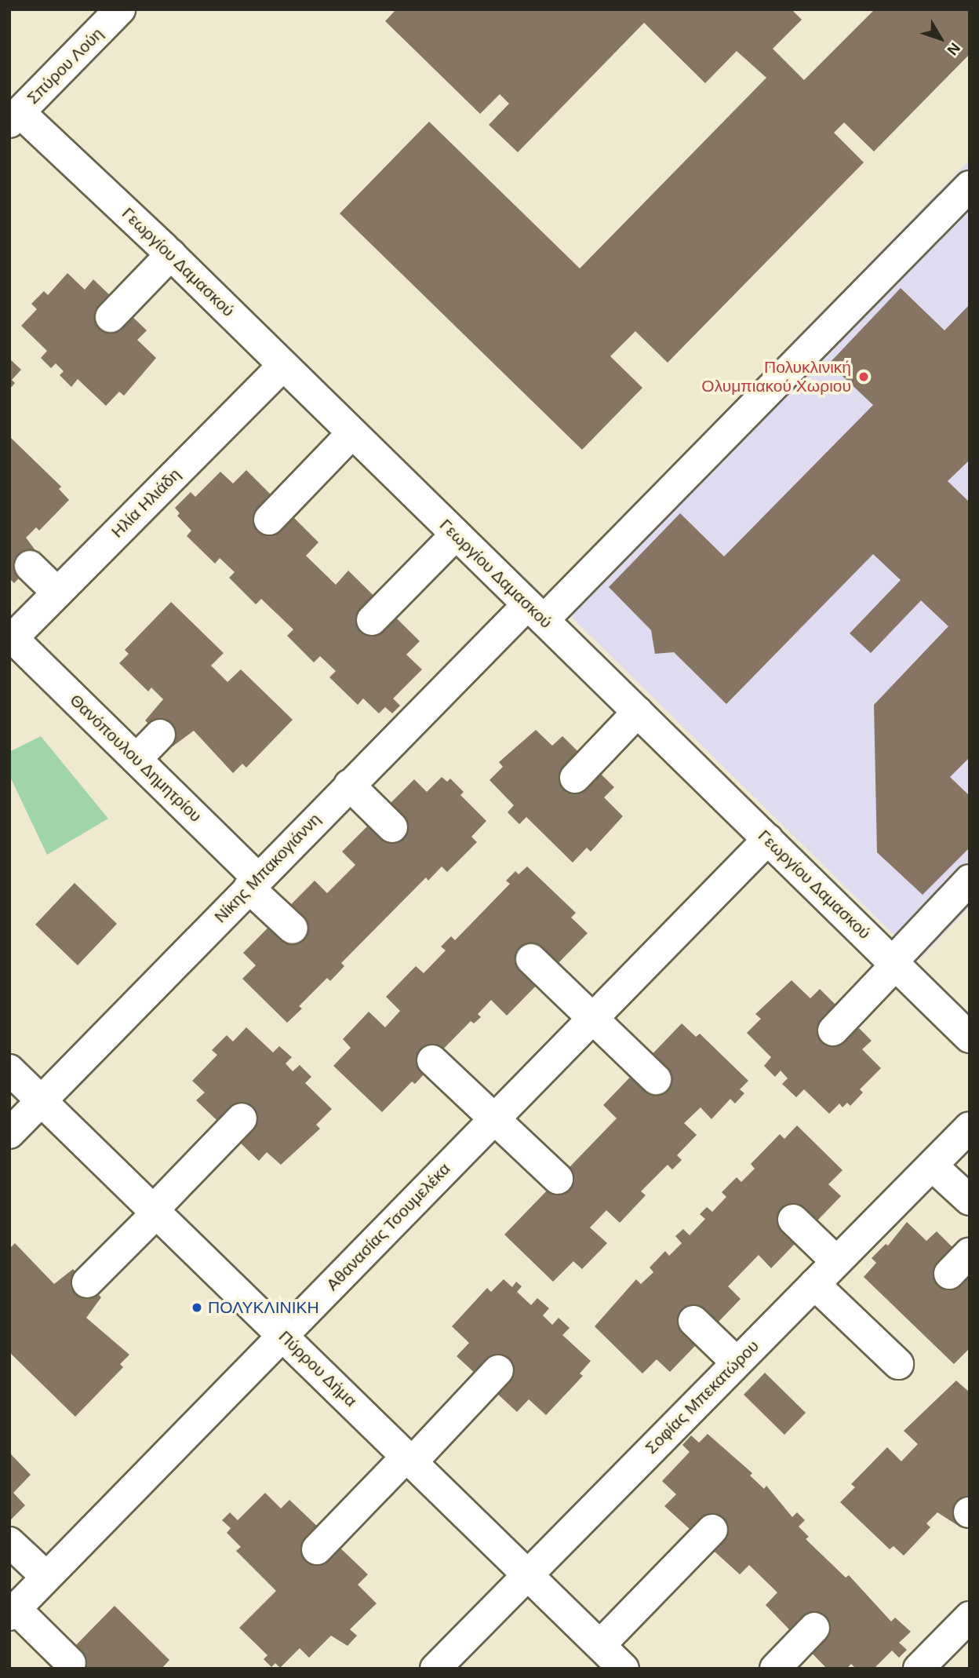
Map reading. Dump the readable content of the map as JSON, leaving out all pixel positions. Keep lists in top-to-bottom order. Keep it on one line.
{"streets":{"street":["Σπύρου Λούη","Γεωργίου Δαμασκού","Ηλία Ηλιάδη","Θανόπουλου Δημητρίου","Νίκης Μπακογιάννη","Αθανασίας Τσουμελέκα","Πύρρου Δήμα","Σοφίας Μπεκατώρου"]},"crossings":[["Σπύρου Λούη","Γεωργίου Δαμασκού"],["Γεωργίου Δαμασκού","Ηλία Ηλιάδη"],["Γεωργίου Δαμασκού","Νίκης Μπακογιάννη"],["Γεωργίου Δαμασκού","Αθανασίας Τσουμελέκα"],["Ηλία Ηλιάδη","Θανόπουλου Δημητρίου"],["Θανόπουλου Δημητρίου","Νίκης Μπακογιάννη"],["Νίκης Μπακογιάννη","Πύρρου Δήμα"],["Αθανασίας Τσουμελέκα","Πύρρου Δήμα"],["Πύρρου Δήμα","Σοφίας Μπεκατώρου"]],"places":["Πολυκλινική Ολυμπιακού Χωριου","ΠΟΛΥΚΛΙΝΙΚΗ"],"north":"bottom right"}
